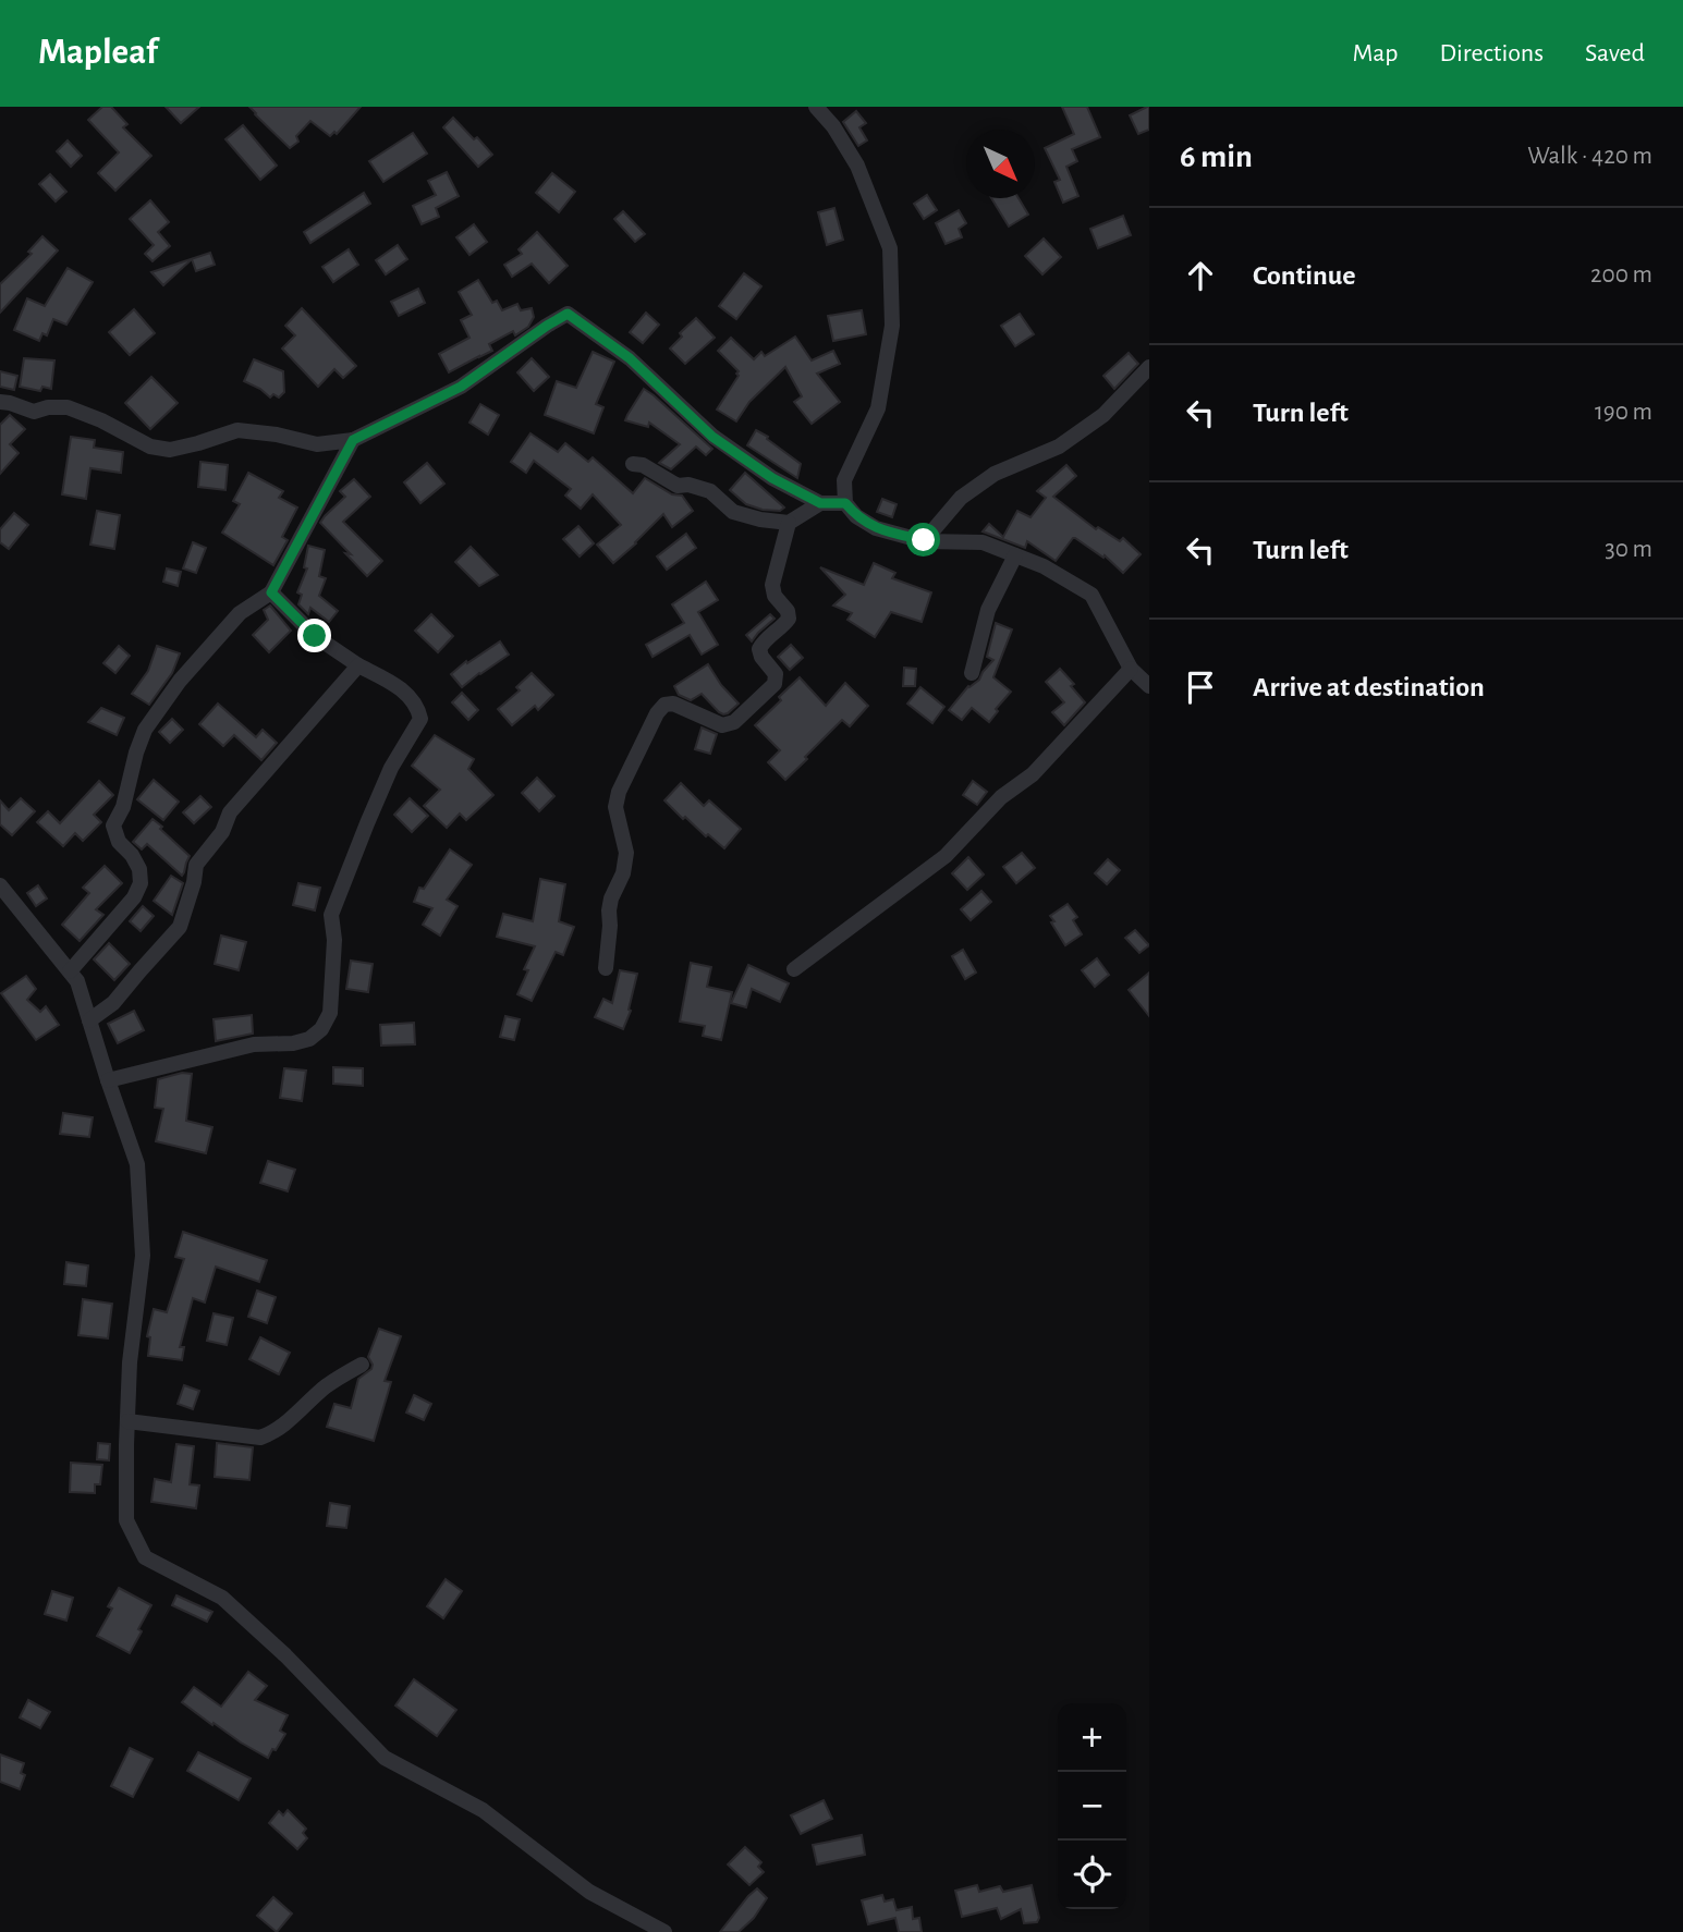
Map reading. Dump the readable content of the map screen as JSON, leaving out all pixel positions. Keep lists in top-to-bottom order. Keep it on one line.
{"north":"bottom right","page":{"header":"Mapleaf","nav":["Map","Directions","Saved"],"heading":["6 min","Walk · 420 m"],"list":[["Continue","200 m"],["Turn left","190 m"],["Turn left","30 m"],"Arrive at destination"],"map_buttons":["+","−"]}}
